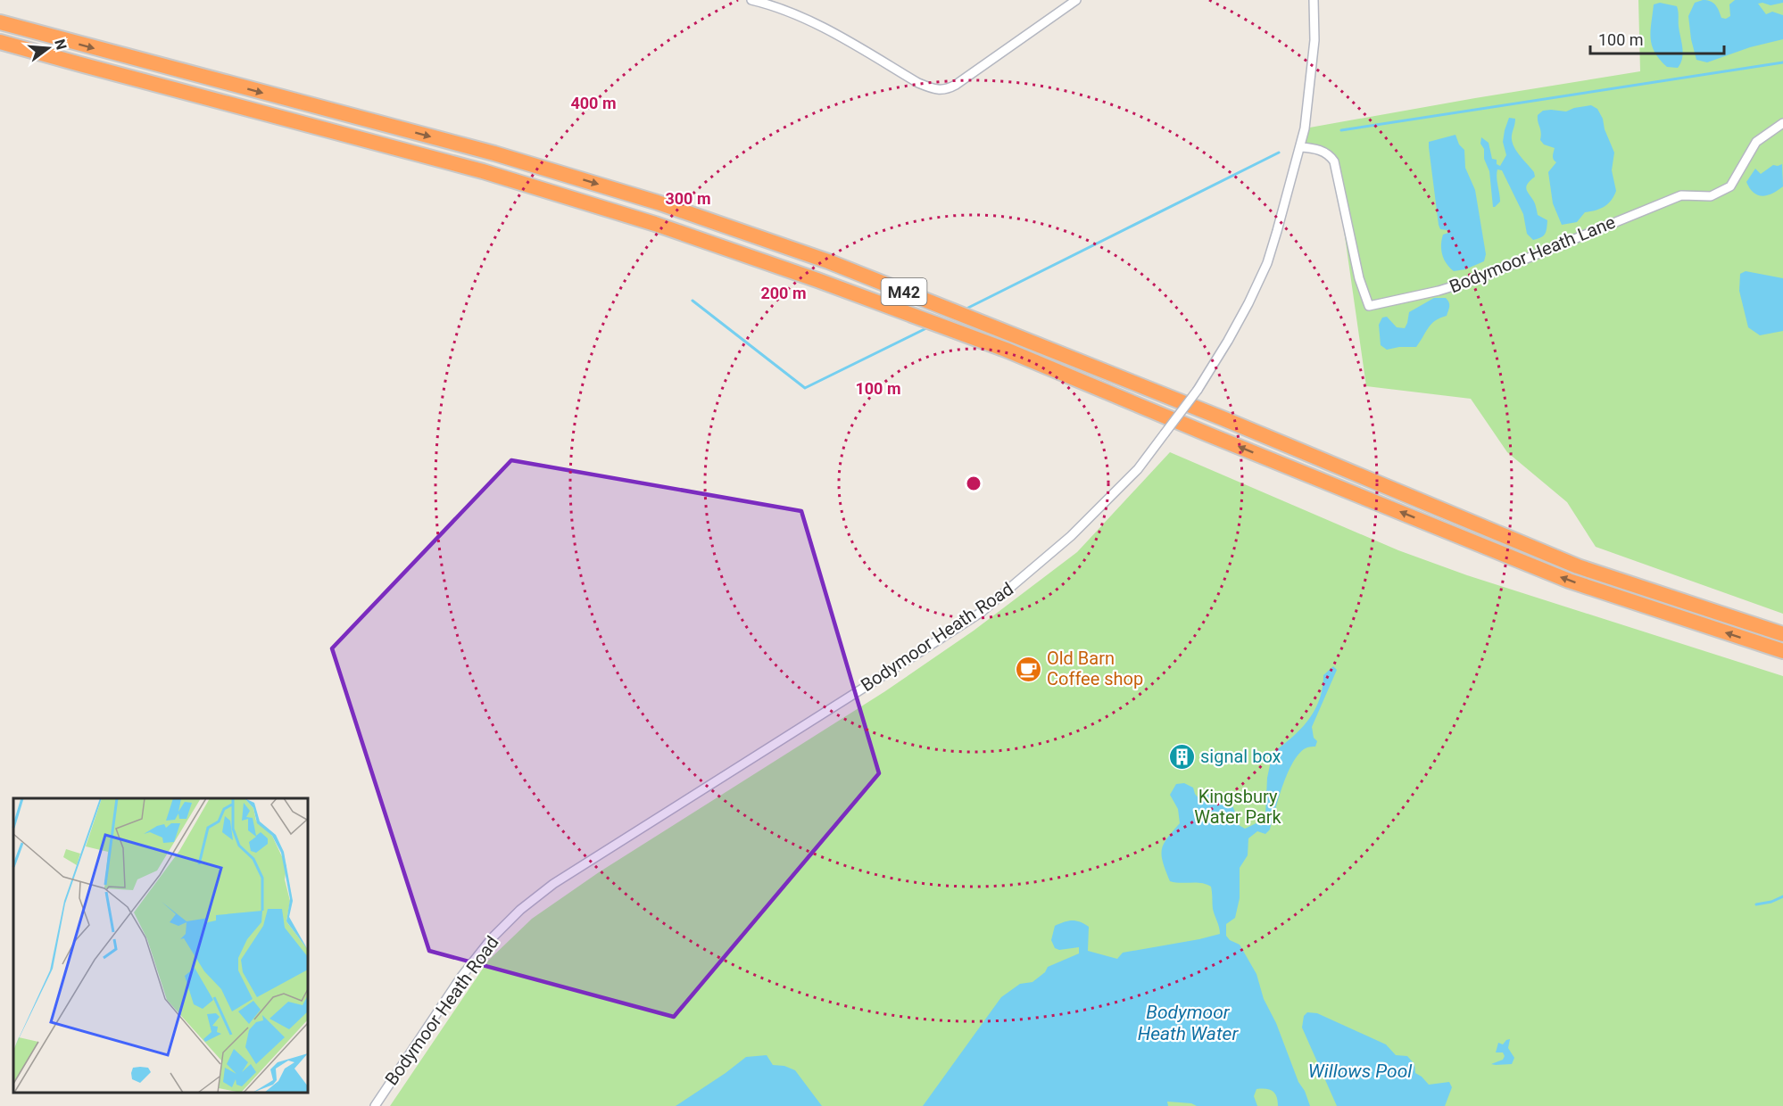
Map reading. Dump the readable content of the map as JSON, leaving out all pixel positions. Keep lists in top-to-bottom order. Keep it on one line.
{"streets":{"highway":["M42"],"street":["Bodymoor Heath Lane","Bodymoor Heath Road"]},"crossings":[["Bodymoor Heath Lane","Bodymoor Heath Road"]],"water":["Bodymoor Heath Water","Willows Pool"],"parks":["Kingsbury Water Park"],"places":{"cafe":["Old Barn Coffee shop"],"building":["signal box"]},"scale_bar":"100 m","north":"right","rings":["400 m","300 m","200 m","100 m"]}
